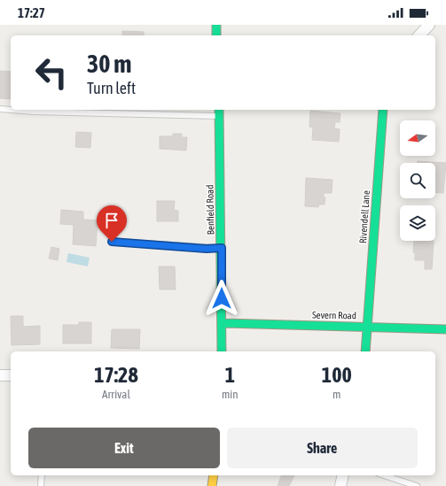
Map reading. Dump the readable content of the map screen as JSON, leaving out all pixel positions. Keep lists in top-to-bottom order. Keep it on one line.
{"streets":{"street":["Benfield Road","Rivendell Lane","Severn Road"]},"crossings":[["Benfield Road","Severn Road"],["Rivendell Lane","Severn Road"]],"north":"left","page":{"status":"17:27","turn":["30 m","Turn left"],"eta":["17:28","Arrival","1","min","100","m"],"buttons":["Exit","Share"]}}
